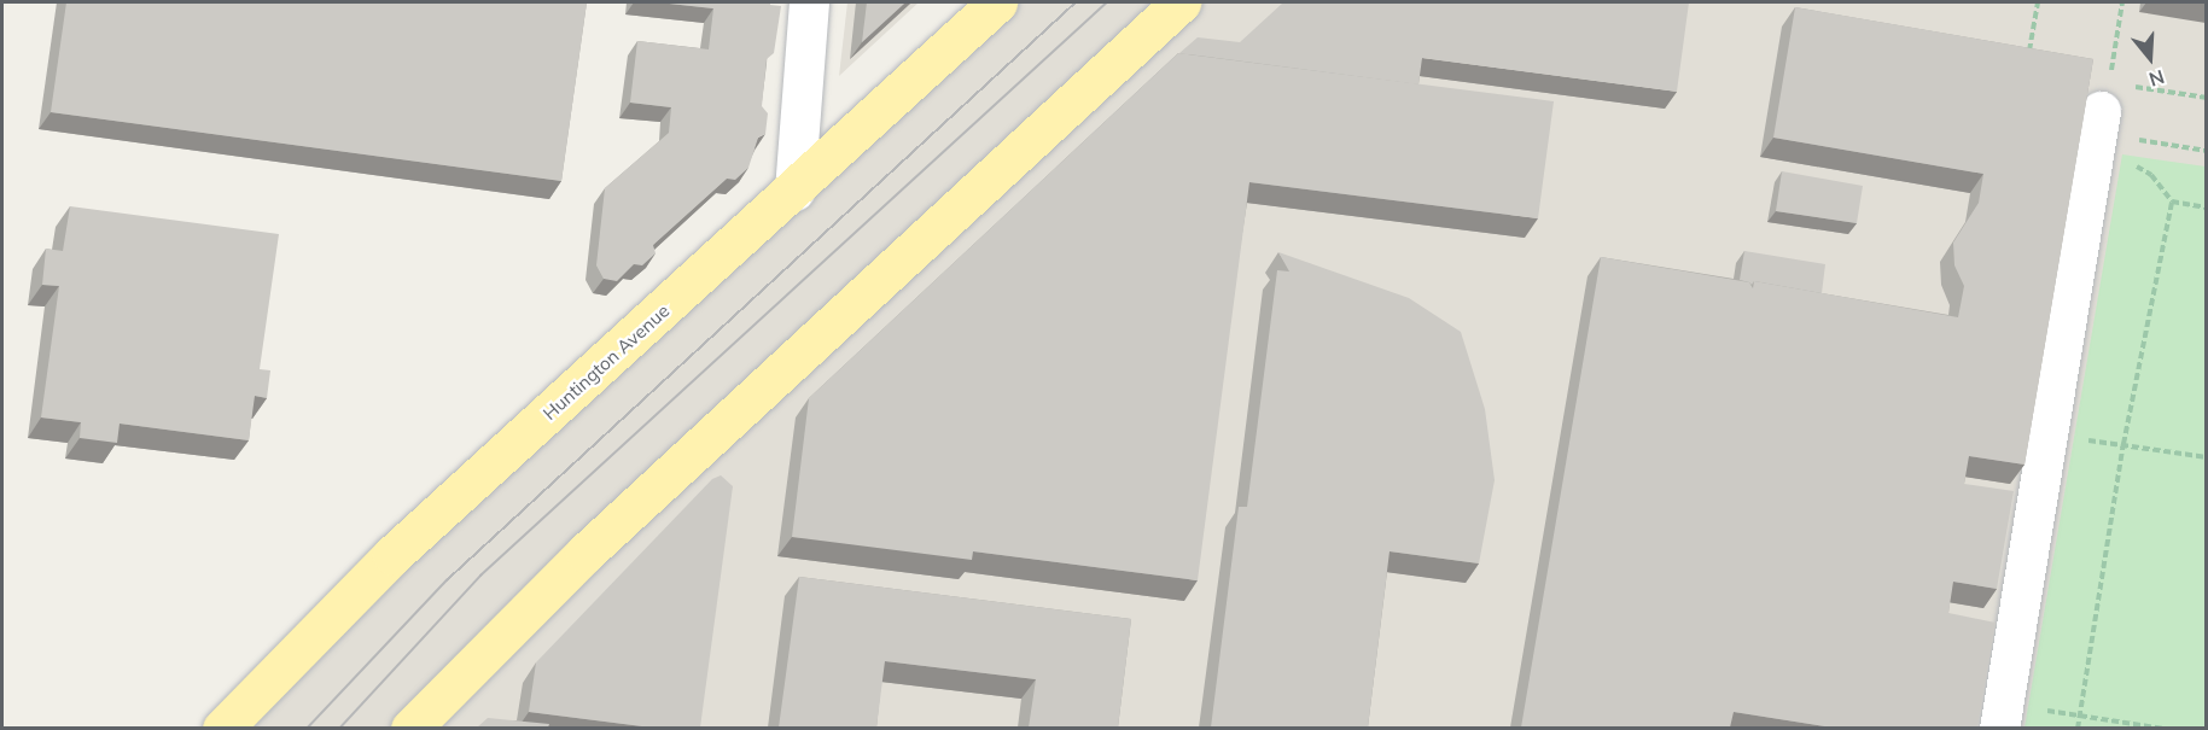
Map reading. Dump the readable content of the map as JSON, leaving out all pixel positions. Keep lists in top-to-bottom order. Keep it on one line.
{"streets":{"main road":["Huntington Avenue"]},"north":"bottom"}
